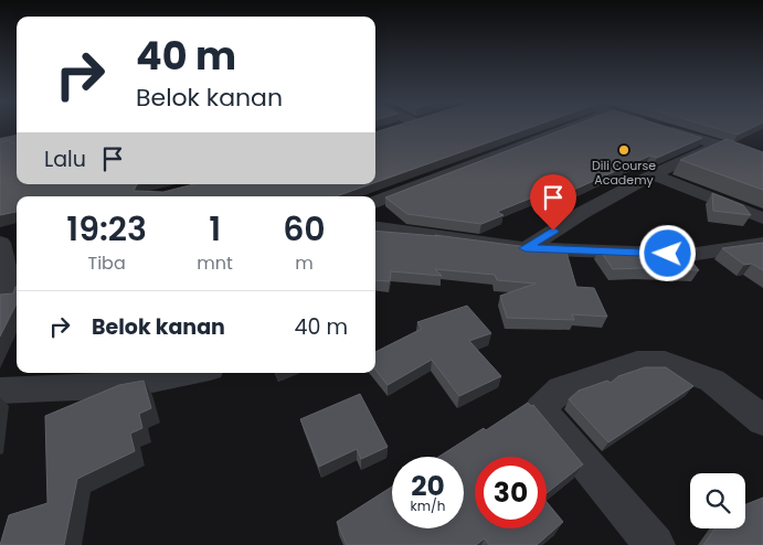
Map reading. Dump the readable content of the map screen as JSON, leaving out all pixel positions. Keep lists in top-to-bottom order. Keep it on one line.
{"places":["Dili Course Academy"],"page":{"turn":["40 m","Belok kanan"],"then":"Lalu","eta":["19:23","Tiba","1","mnt","60","m"],"list":[{"name":"Belok kanan","value":"40 m"}],"speed":"20 km/h","limit":"30"}}
